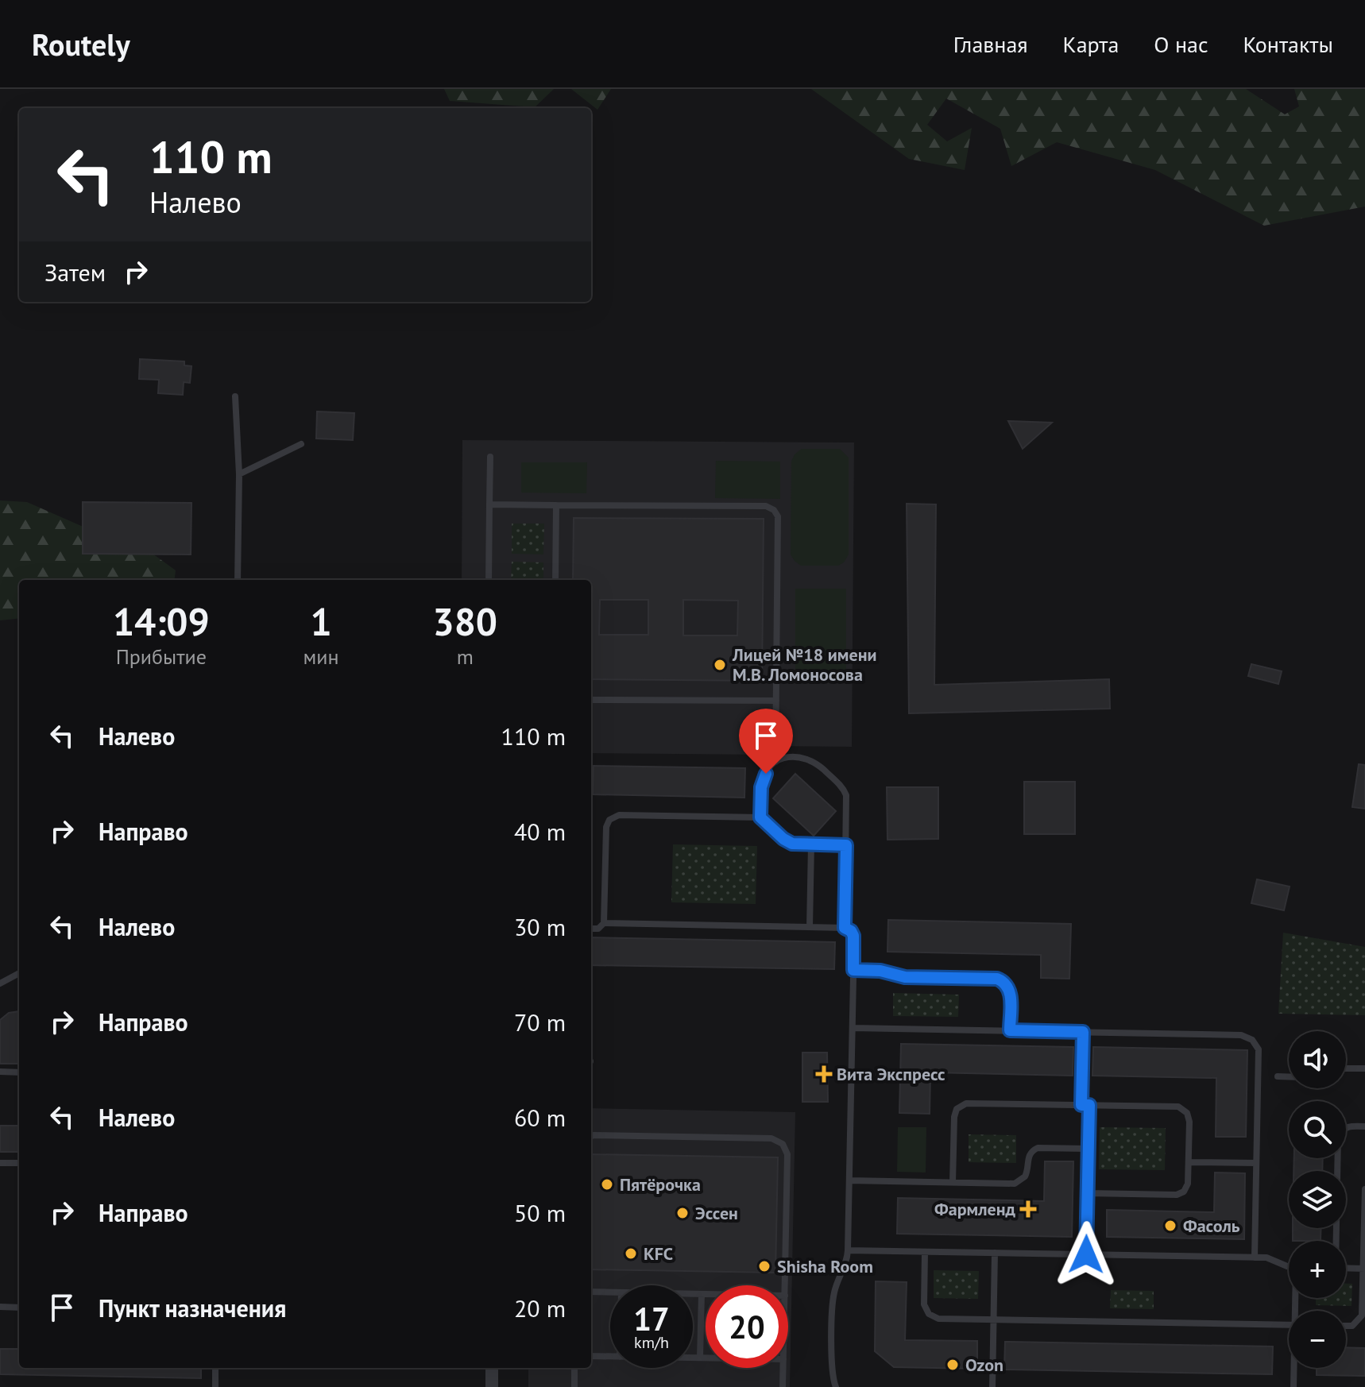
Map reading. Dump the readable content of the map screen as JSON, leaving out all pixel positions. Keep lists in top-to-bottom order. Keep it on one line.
{"places":{"other":["Лицей №18 имени М.В. Ломоносова","Пятёрочка","Эссен","Фасоль","KFC","Shisha Room","Ozon"],"health":["Вита Экспресс","Фармленд"]},"page":{"header":"Routely","nav":["Главная","Карта","О нас","Контакты"],"turn":["110 m","Налево"],"then":"Затем","eta":["14:09","Прибытие","1","мин","380","m"],"list":[{"name":"Налево","value":"110 m"},{"name":"Направо","value":"40 m"},{"name":"Налево","value":"30 m"},{"name":"Направо","value":"70 m"},{"name":"Налево","value":"60 m"},{"name":"Направо","value":"50 m"},{"name":"Пункт назначения","value":"20 m"}],"map_buttons":["+","−"],"speed":"17 km/h","limit":"20"}}
